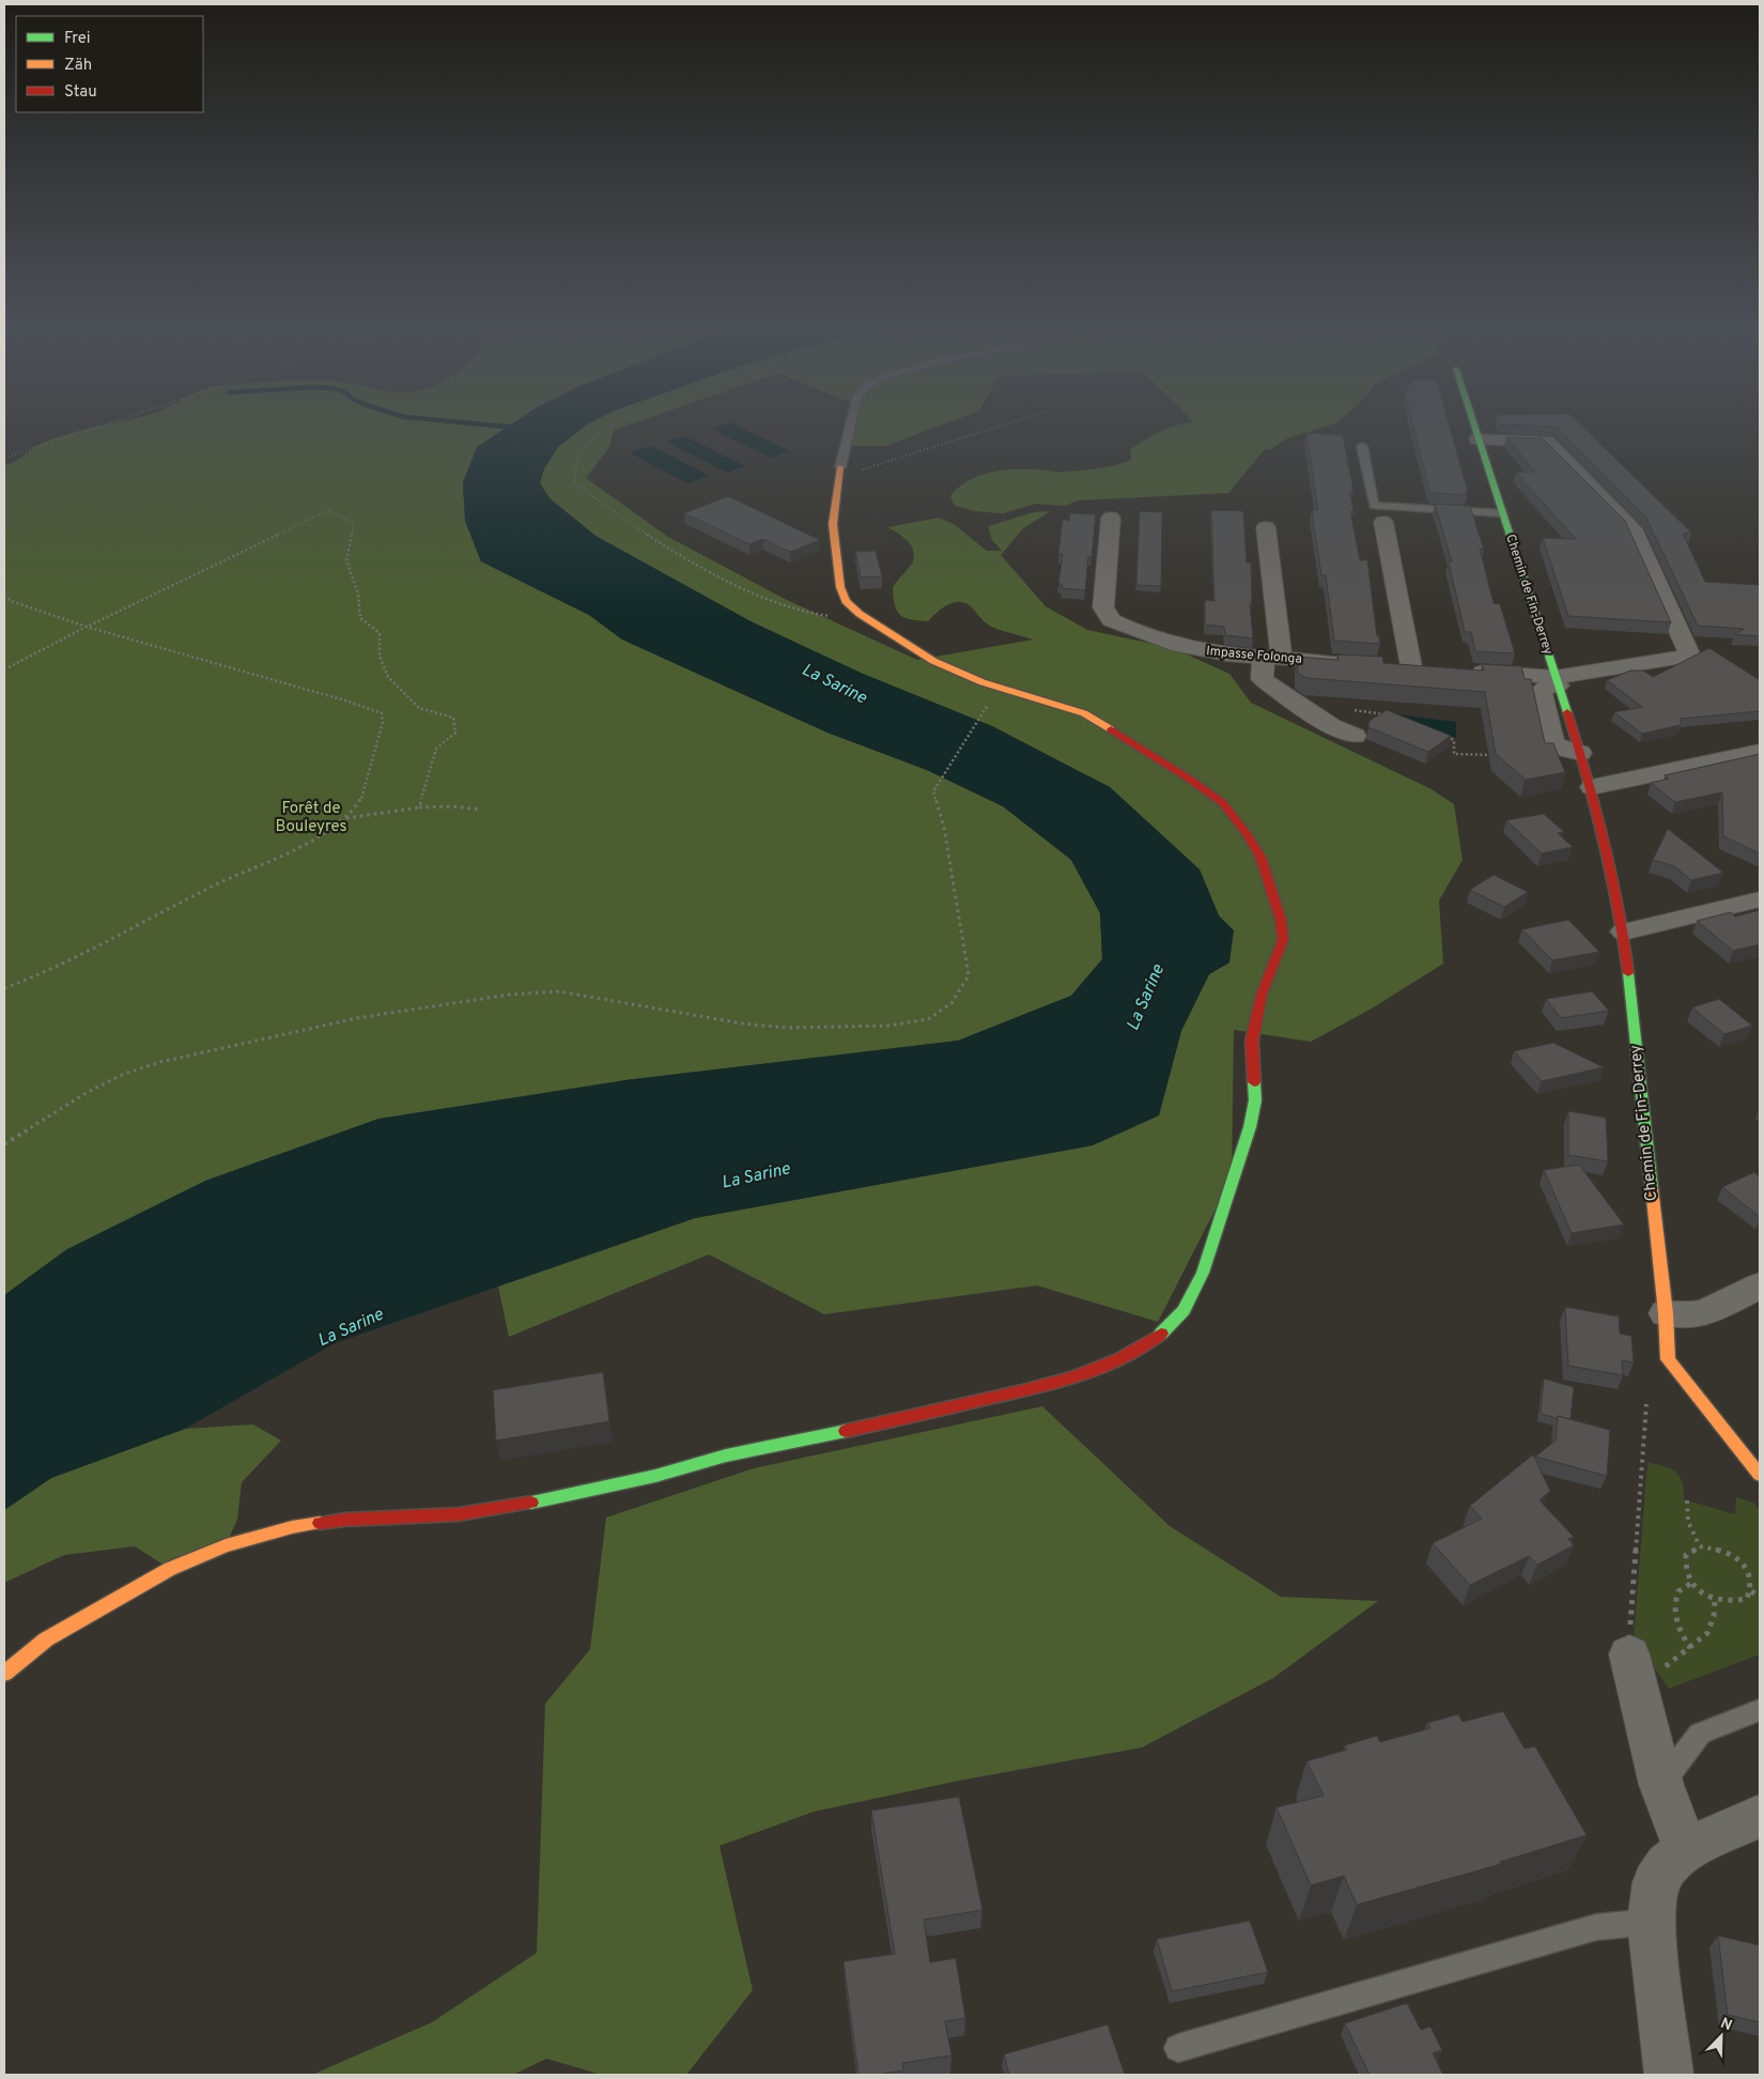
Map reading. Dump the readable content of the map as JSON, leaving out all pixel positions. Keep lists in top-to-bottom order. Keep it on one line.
{"streets":{"street":["Chemin de Fin-Derrey","Impasse Folonga"]},"water":["La Sarine"],"parks":["Forêt de Bouleyres"],"legend":["Frei","Zäh","Stau"],"north":"top right"}
